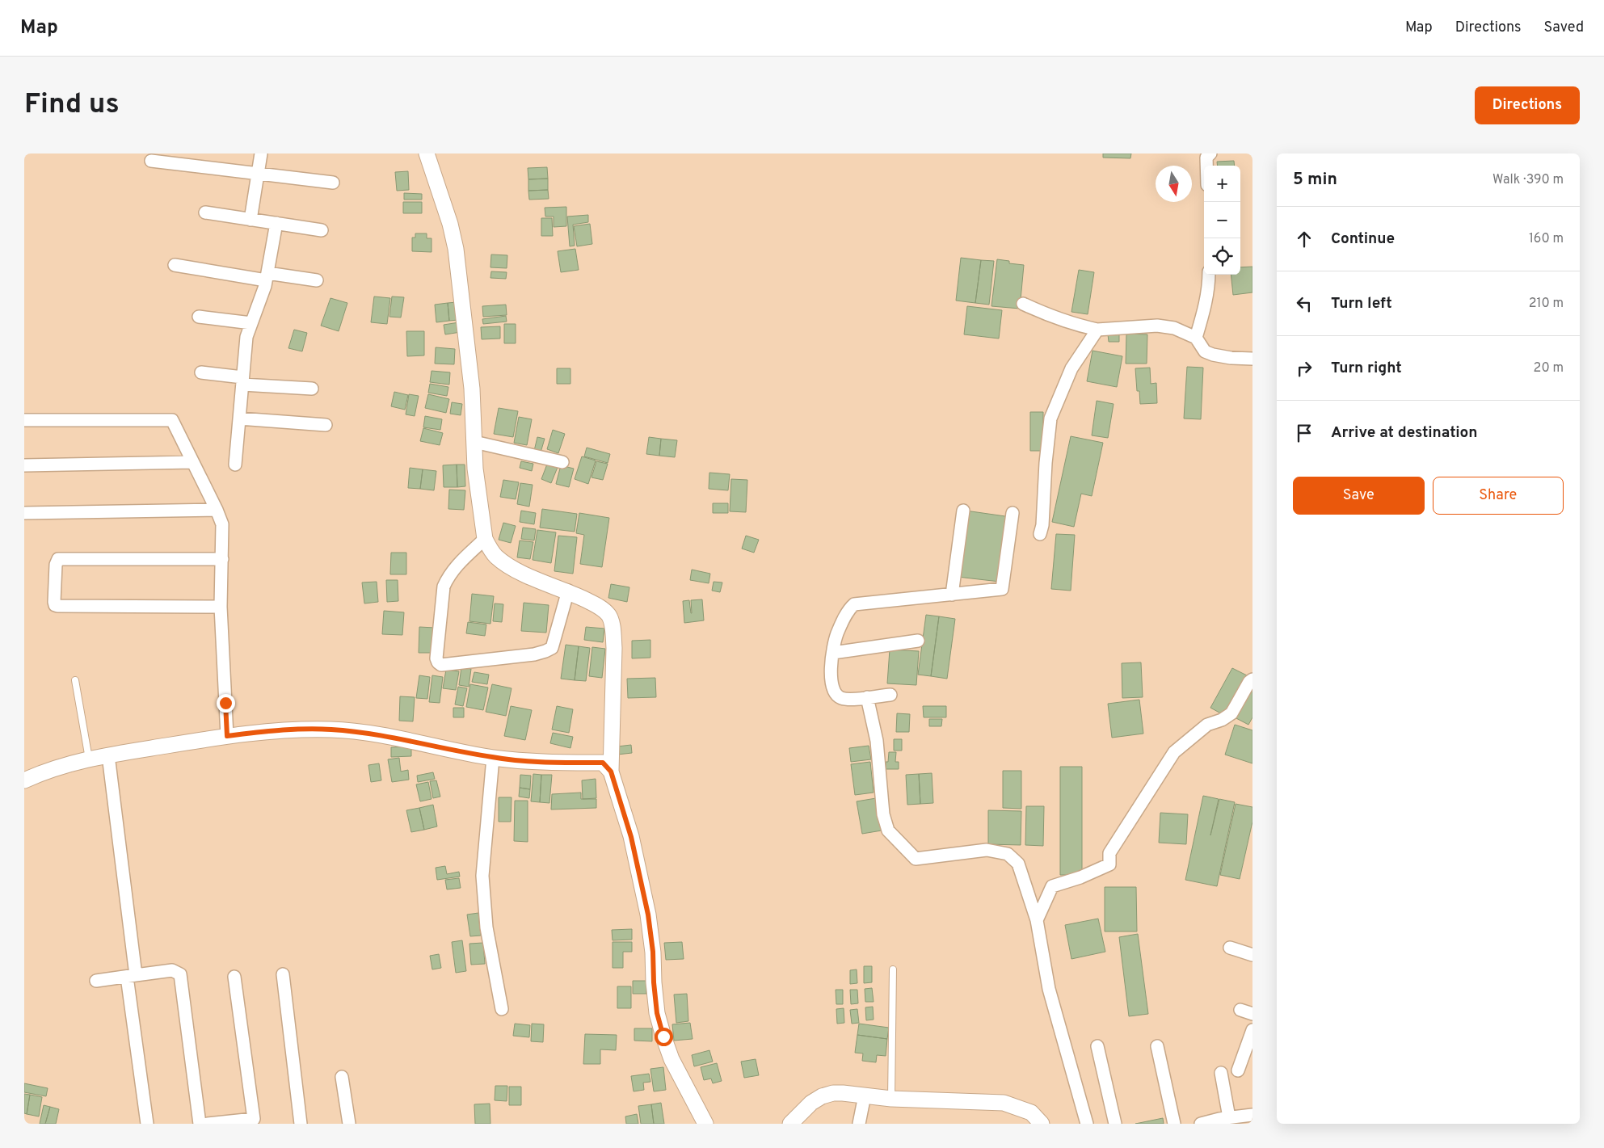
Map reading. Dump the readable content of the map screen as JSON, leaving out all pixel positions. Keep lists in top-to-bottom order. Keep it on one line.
{"north":"bottom","page":{"header":"Map","nav":["Map","Directions","Saved"],"buttons":["Directions",["Save","Share"]],"title":"Find us","heading":["5 min","Walk · 390 m"],"map_buttons":["+","−"],"list":[["Continue","160 m"],["Turn left","210 m"],["Turn right","20 m"],"Arrive at destination"]}}
